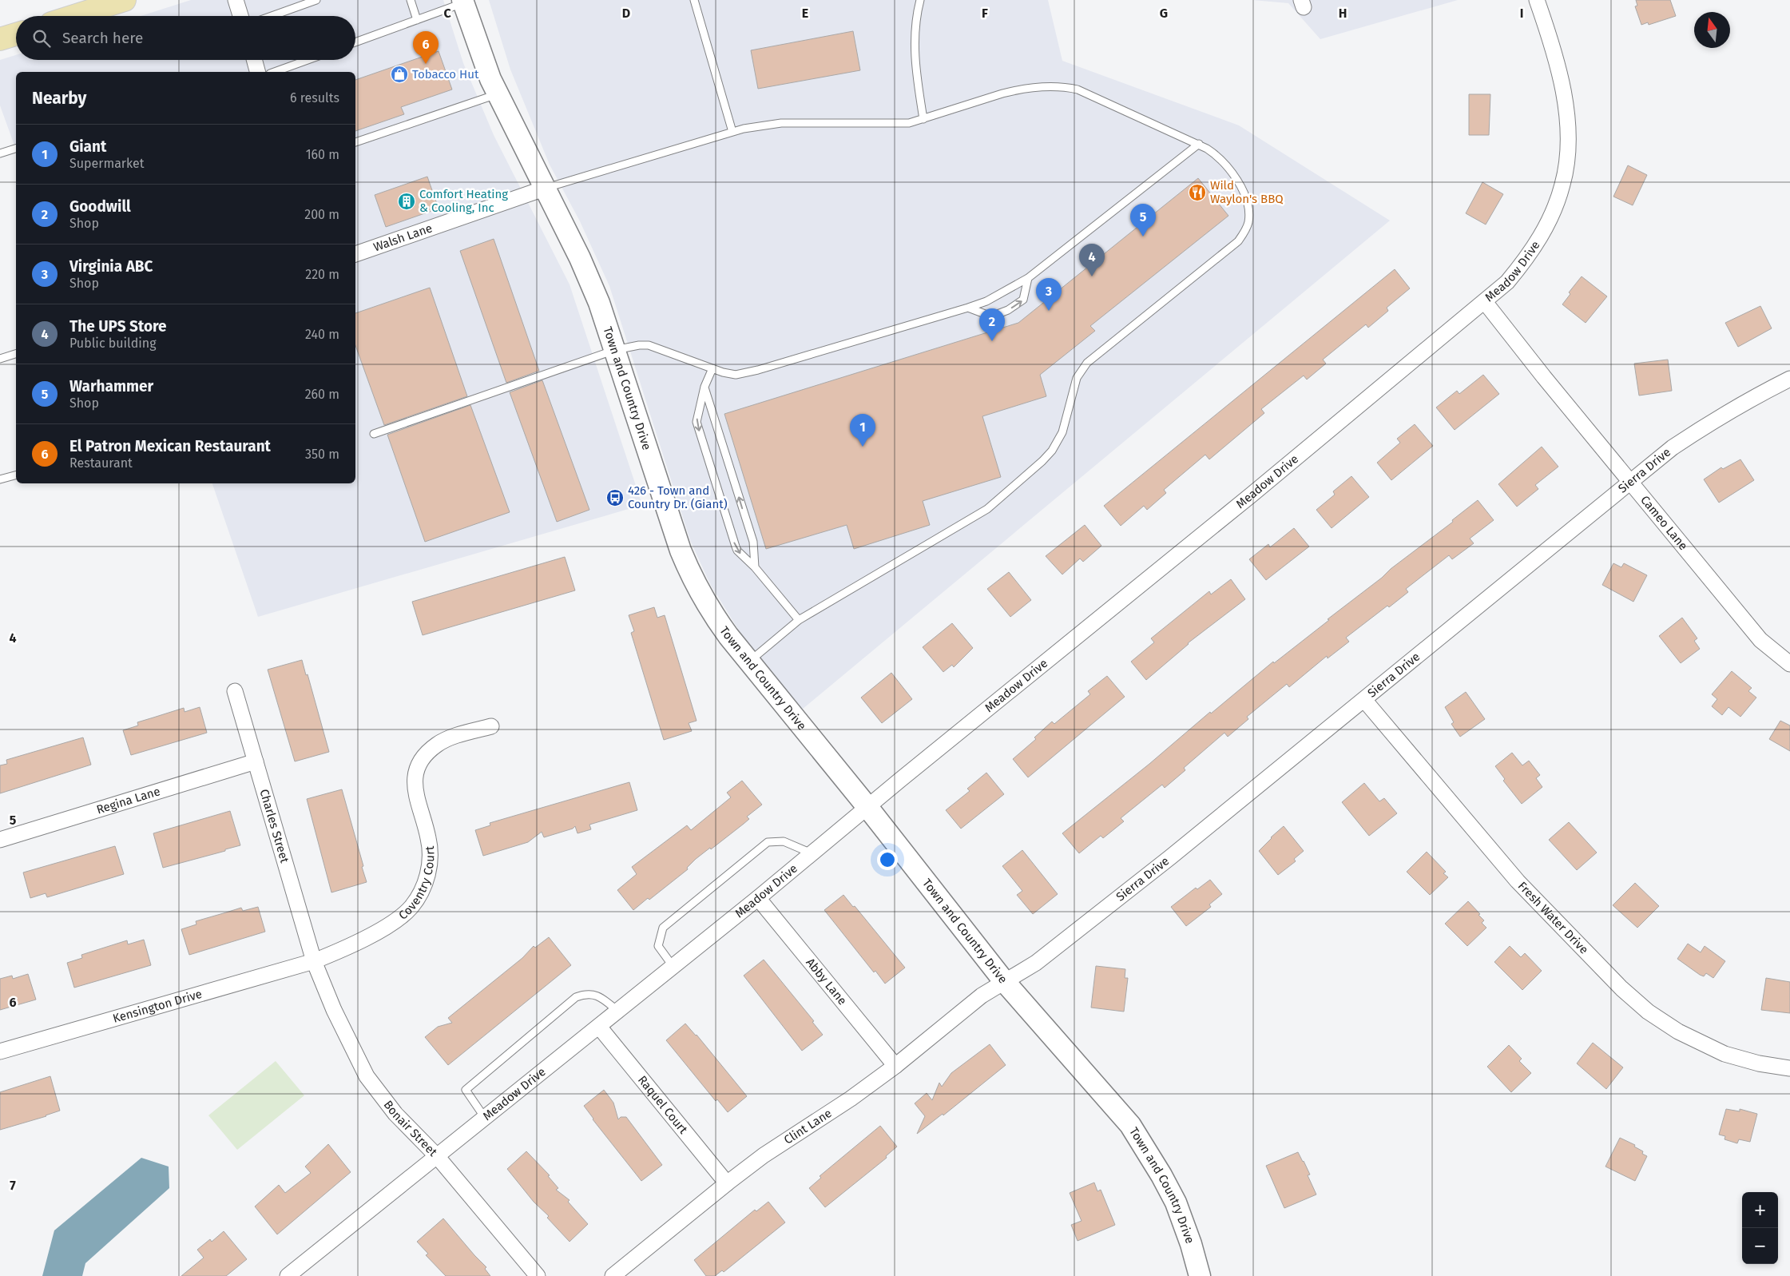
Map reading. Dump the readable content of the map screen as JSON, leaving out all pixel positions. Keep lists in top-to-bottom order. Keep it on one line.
{"streets":{"street":["Walsh Lane","Meadow Drive","Town and Country Drive","Sierra Drive","Cameo Lane","Regina Lane","Charles Street","Coventry Court","Fresh Water Drive","Abby Lane","Kensington Drive","Raquel Court","Clint Lane","Bonair Street"]},"crossings":[["Walsh Lane","Town and Country Drive"],["Meadow Drive","Town and Country Drive"],["Meadow Drive","Cameo Lane"],["Meadow Drive","Abby Lane"],["Meadow Drive","Raquel Court"],["Meadow Drive","Bonair Street"],["Town and Country Drive","Sierra Drive"],["Town and Country Drive","Clint Lane"],["Sierra Drive","Cameo Lane"],["Sierra Drive","Fresh Water Drive"],["Sierra Drive","Clint Lane"],["Regina Lane","Charles Street"],["Charles Street","Coventry Court"],["Charles Street","Kensington Drive"],["Charles Street","Bonair Street"],["Coventry Court","Kensington Drive"],["Coventry Court","Bonair Street"],["Abby Lane","Clint Lane"],["Kensington Drive","Bonair Street"],["Raquel Court","Clint Lane"]],"places":{"shop":["Tobacco Hut"],"restaurant":["Wild Waylon's BBQ"],"building":["Comfort Heating & Cooling, Inc"],"bus stop":["426 - Town and Country Dr. (Giant)"]},"north":"top","page":{"search":"Search here","pins":["6","5","4","3","2","1"],"heading":["Nearby","6 results"],"list":[{"mark":"1","name":"Giant","note":"Supermarket","value":"160 m"},{"mark":"2","name":"Goodwill","note":"Shop","value":"200 m"},{"mark":"3","name":"Virginia ABC","note":"Shop","value":"220 m"},{"mark":"4","name":"The UPS Store","note":"Public building","value":"240 m"},{"mark":"5","name":"Warhammer","note":"Shop","value":"260 m"},{"mark":"6","name":"El Patron Mexican Restaurant","note":"Restaurant","value":"350 m"}],"map_buttons":["+","−"]},"grid":{"columns":["C","D","E","F","G","H","I"],"rows":["4","5","6","7"]}}
